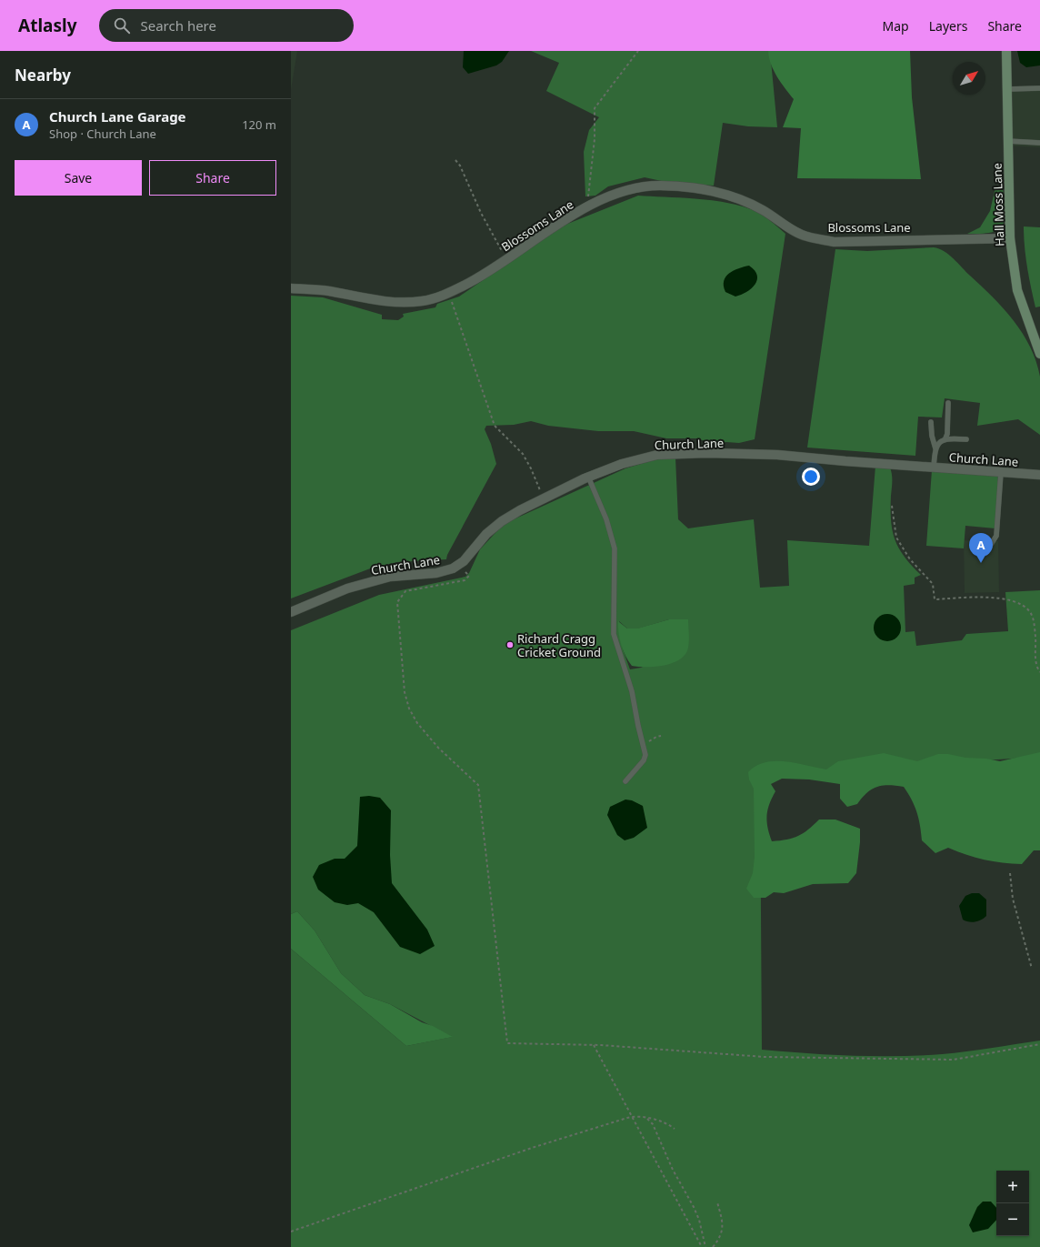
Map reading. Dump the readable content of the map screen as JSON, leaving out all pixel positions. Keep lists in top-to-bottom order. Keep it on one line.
{"streets":{"street":["Hall Moss Lane","Blossoms Lane","Church Lane"]},"crossings":[["Hall Moss Lane","Blossoms Lane"]],"places":["Richard Cragg Cricket Ground"],"north":"top right","page":{"header":"Atlasly","search":"Search here","nav":["Map","Layers","Share"],"heading":"Nearby","list":[{"mark":"A","name":"Church Lane Garage","note":"Shop · Church Lane","value":"120 m"}],"buttons":["Save","Share"],"pins":"A","map_buttons":["+","−"]}}
